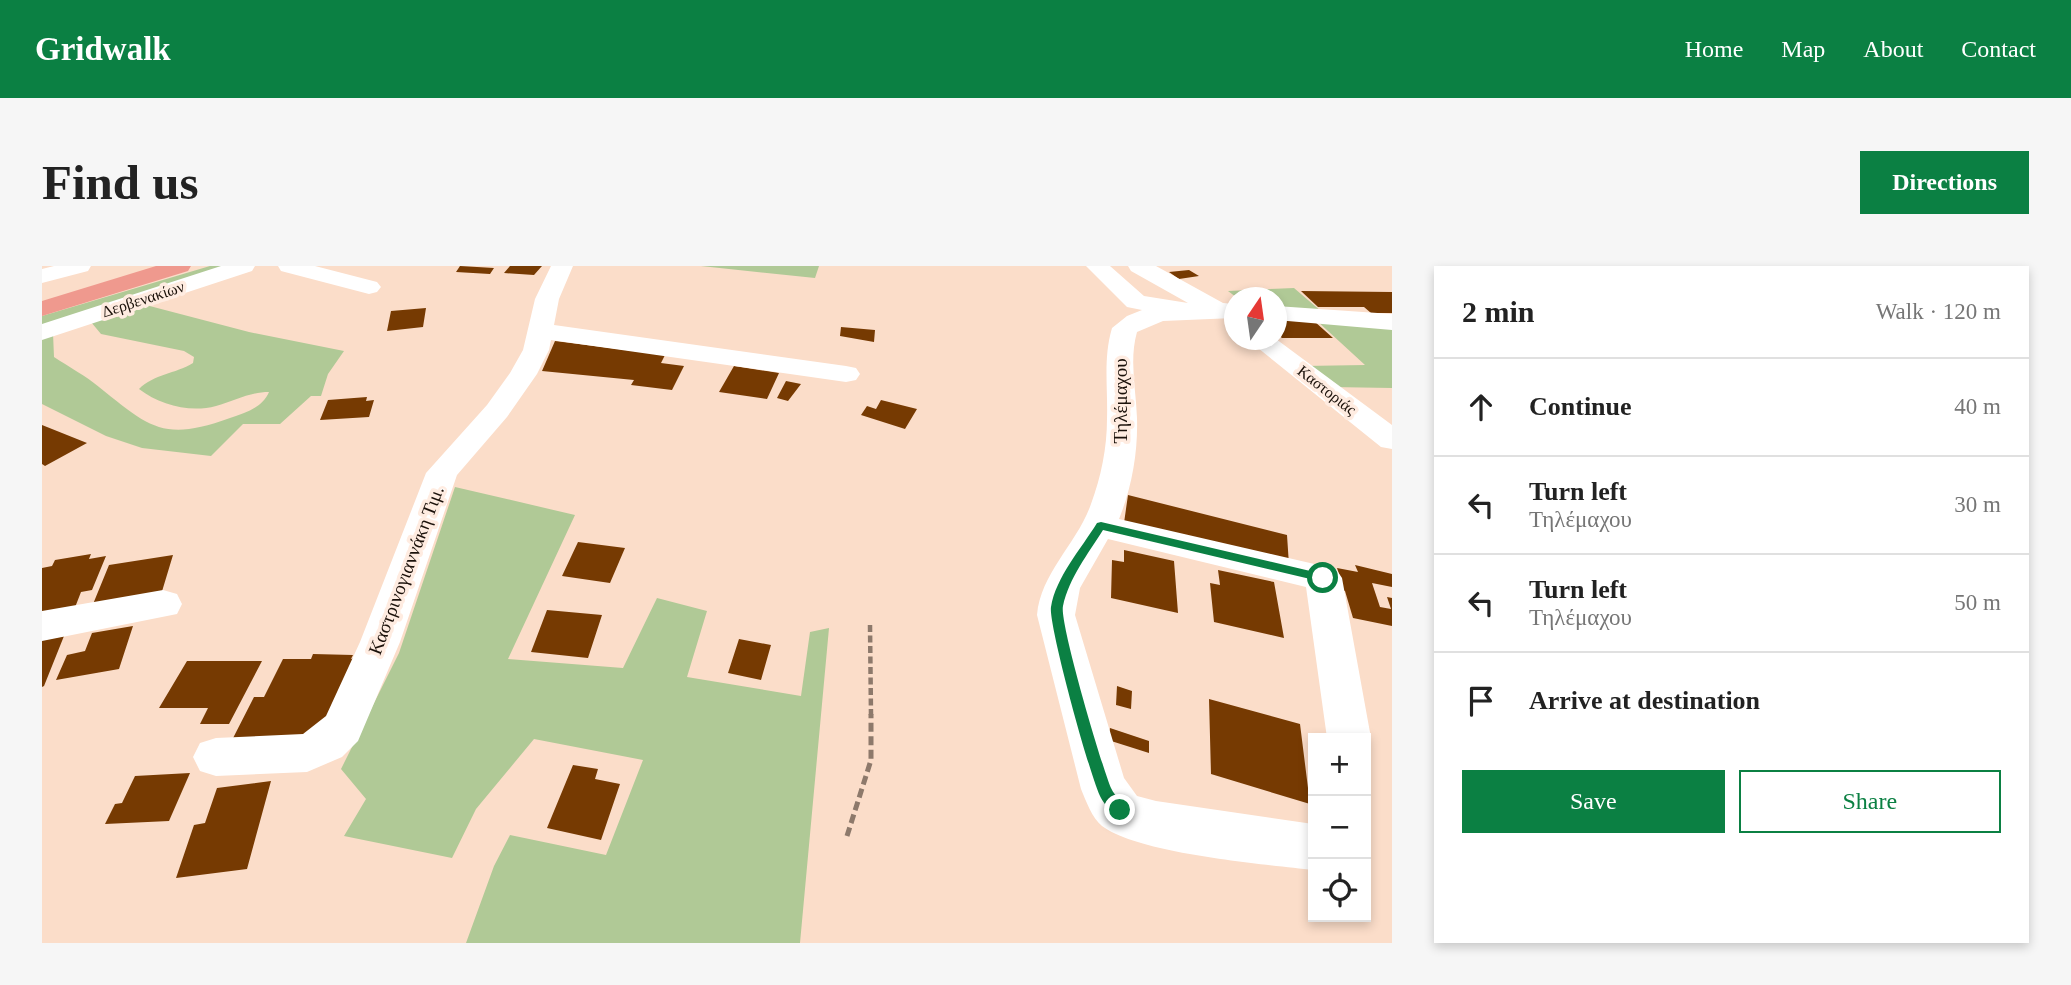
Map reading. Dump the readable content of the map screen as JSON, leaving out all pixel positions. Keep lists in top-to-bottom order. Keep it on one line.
{"streets":{"street":["Δερβενακίων","Καστοριάς","Τηλέμαχου","Καστρινογιαννάκη Τιμ."]},"north":"top","page":{"header":"Gridwalk","nav":["Home","Map","About","Contact"],"buttons":["Directions",["Save","Share"]],"title":"Find us","heading":["2 min","Walk · 120 m"],"list":[["Continue","40 m"],["Turn left","Τηλέμαχου","30 m"],["Turn left","Τηλέμαχου","50 m"],"Arrive at destination"],"map_buttons":["+","−"]}}
